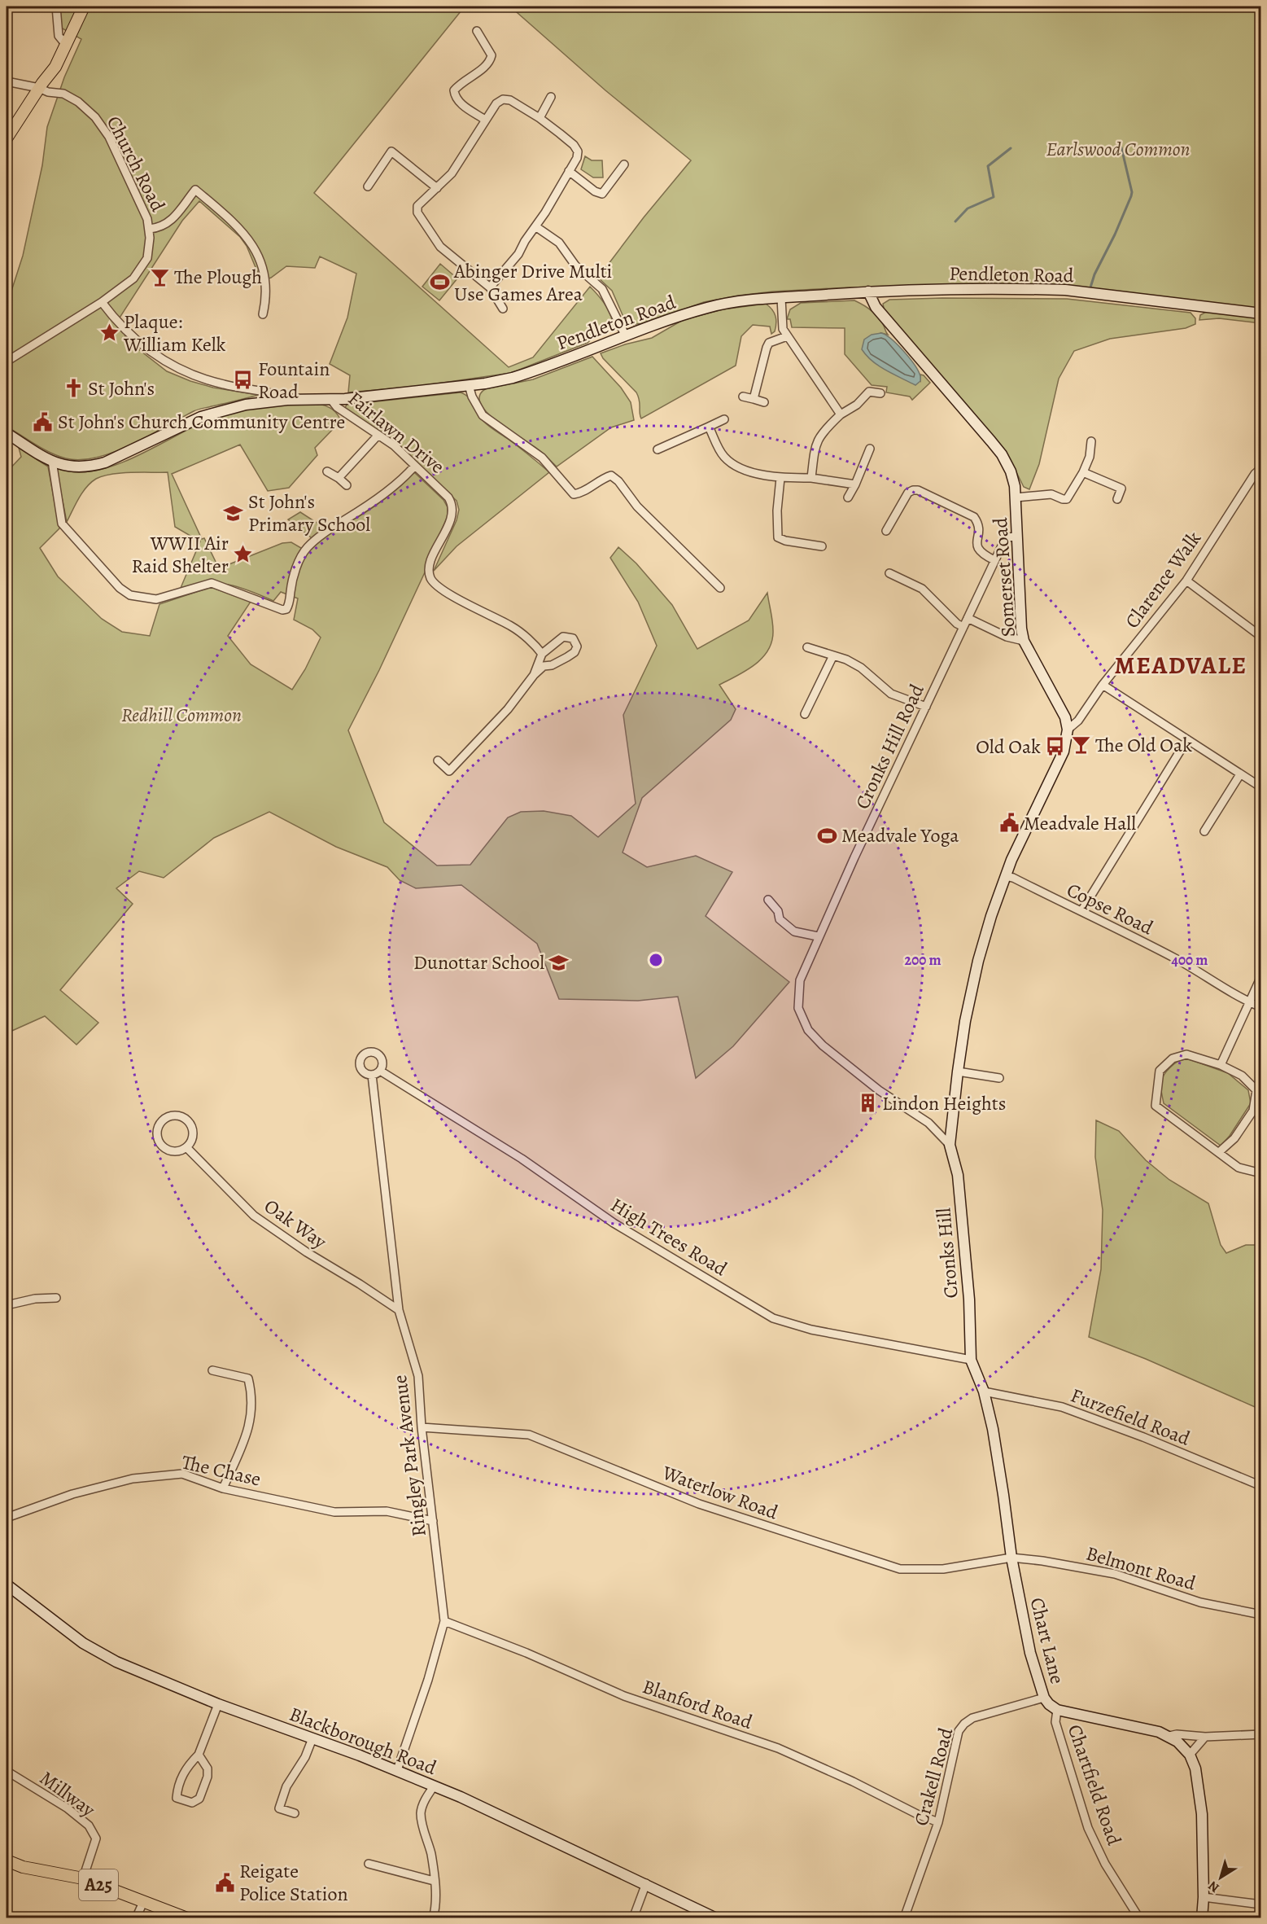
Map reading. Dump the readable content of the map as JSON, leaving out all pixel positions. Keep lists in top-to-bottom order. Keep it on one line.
{"streets":{"main road":["A25"],"street":["Church Road","Pendleton Road","Fairlawn Drive","Somerset Road","Clarence Walk","Cronks Hill Road","Copse Road","Oak Way","High Trees Road","Cronks Hill","Furzefield Road","Ringley Park Avenue","The Chase","Waterlow Road","Belmont Road","Chart Lane","Blanford Road","Blackborough Road","Crakell Road","Chartfield Road","Millway"]},"crossings":[["Pendleton Road","Fairlawn Drive"],["Pendleton Road","Somerset Road"],["Somerset Road","Clarence Walk"],["Somerset Road","Cronks Hill Road"],["Cronks Hill Road","Cronks Hill"],["Oak Way","Ringley Park Avenue"],["High Trees Road","Cronks Hill"],["High Trees Road","Ringley Park Avenue"],["High Trees Road","Chart Lane"],["Cronks Hill","Chart Lane"],["Furzefield Road","Chart Lane"],["Ringley Park Avenue","The Chase"],["Ringley Park Avenue","Waterlow Road"],["Ringley Park Avenue","Blanford Road"],["Ringley Park Avenue","Blackborough Road"],["Waterlow Road","Belmont Road"],["Waterlow Road","Chart Lane"],["Belmont Road","Chart Lane"],["Chart Lane","Crakell Road"],["Chart Lane","Chartfield Road"],["Blanford Road","Crakell Road"],["Millway","A25"]],"districts":["MEADVALE"],"parks":["Earlswood Common","Redhill Common"],"places":{"bar":["The Plough","The Old Oak"],"sports":["Abinger Drive Multi Use Games Area","Meadvale Yoga"],"place":["Plaque: William Kelk","WWII Air Raid Shelter"],"bus stop":["Fountain Road","Old Oak"],"church":["St John's"],"public building":["St John's Church Community Centre","Meadvale Hall","Reigate Police Station"],"school or university":["St John's Primary School","Dunottar School"],"building":["Lindon Heights"]},"north":"bottom left","rings":["200 m","400 m"]}
